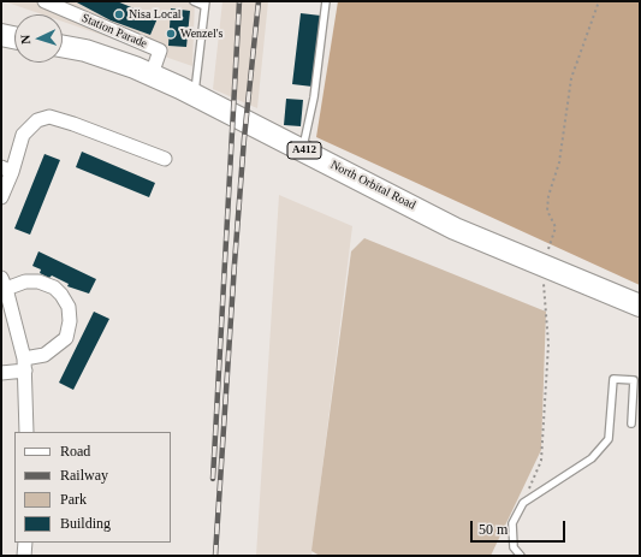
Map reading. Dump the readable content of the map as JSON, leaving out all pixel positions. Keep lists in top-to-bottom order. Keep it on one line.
{"streets":{"main road":["A412","North Orbital Road"],"street":["Station Parade"]},"crossings":[["Station Parade","North Orbital Road"]],"places":["Nisa Local","Wenzel's"],"legend":["Road","Railway","Park","Building"],"scale_bar":"50 m","north":"left"}
